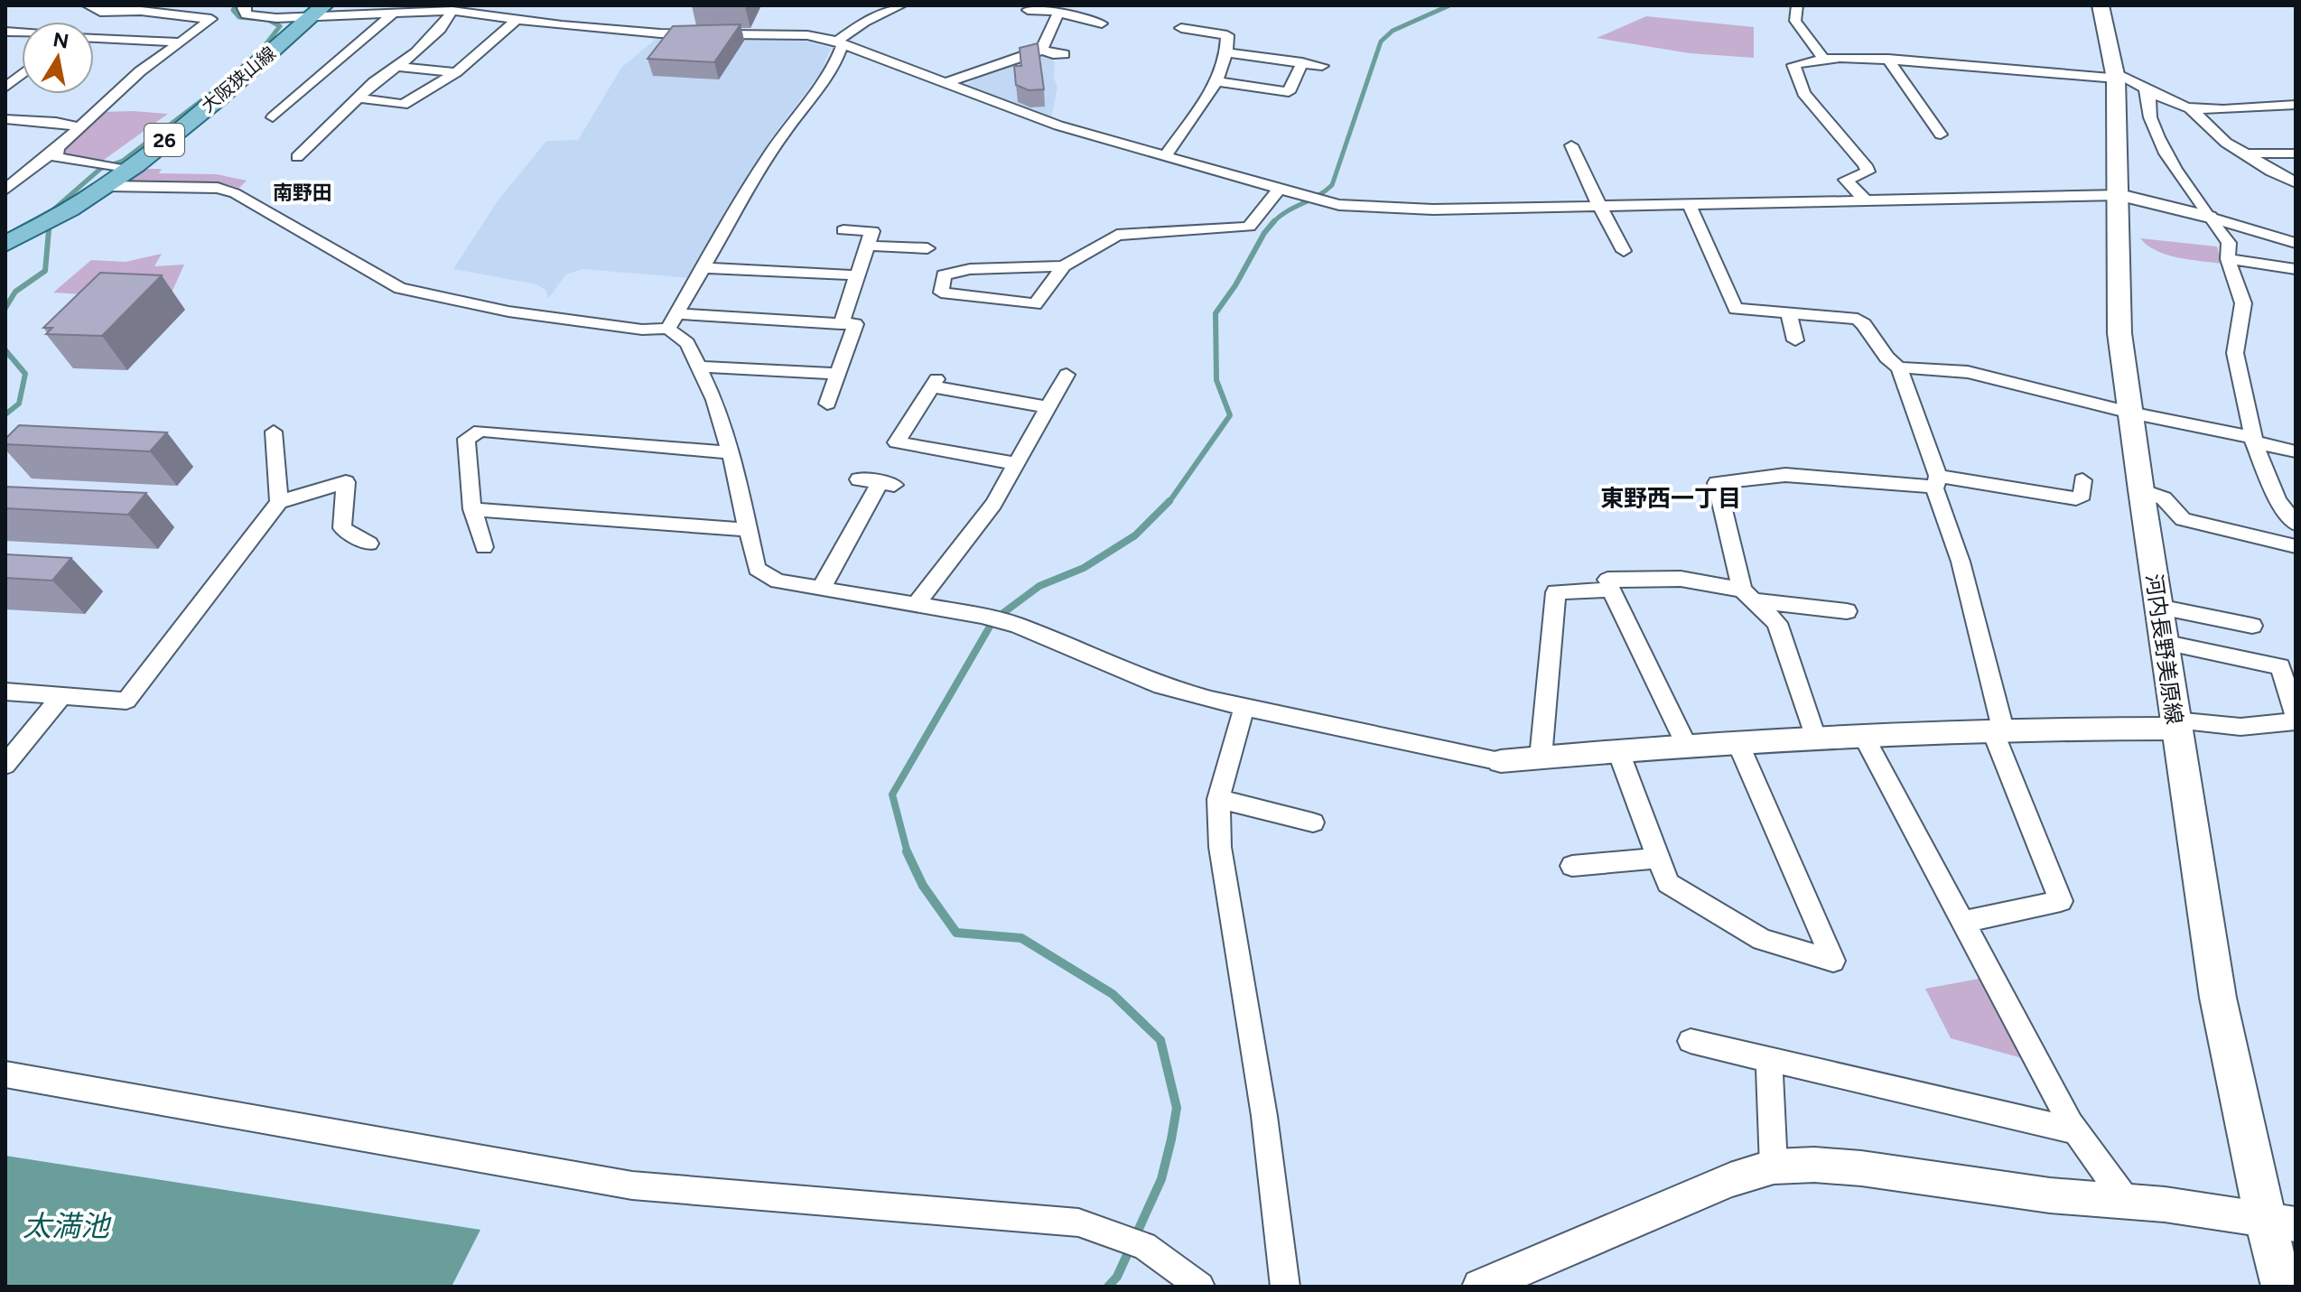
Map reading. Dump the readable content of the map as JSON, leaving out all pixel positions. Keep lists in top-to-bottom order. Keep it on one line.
{"streets":{"main road":["大阪狭山線","26","河内長野美原線"]},"districts":["南野田","東野西一丁目"],"water":["太満池"],"north":"top"}
